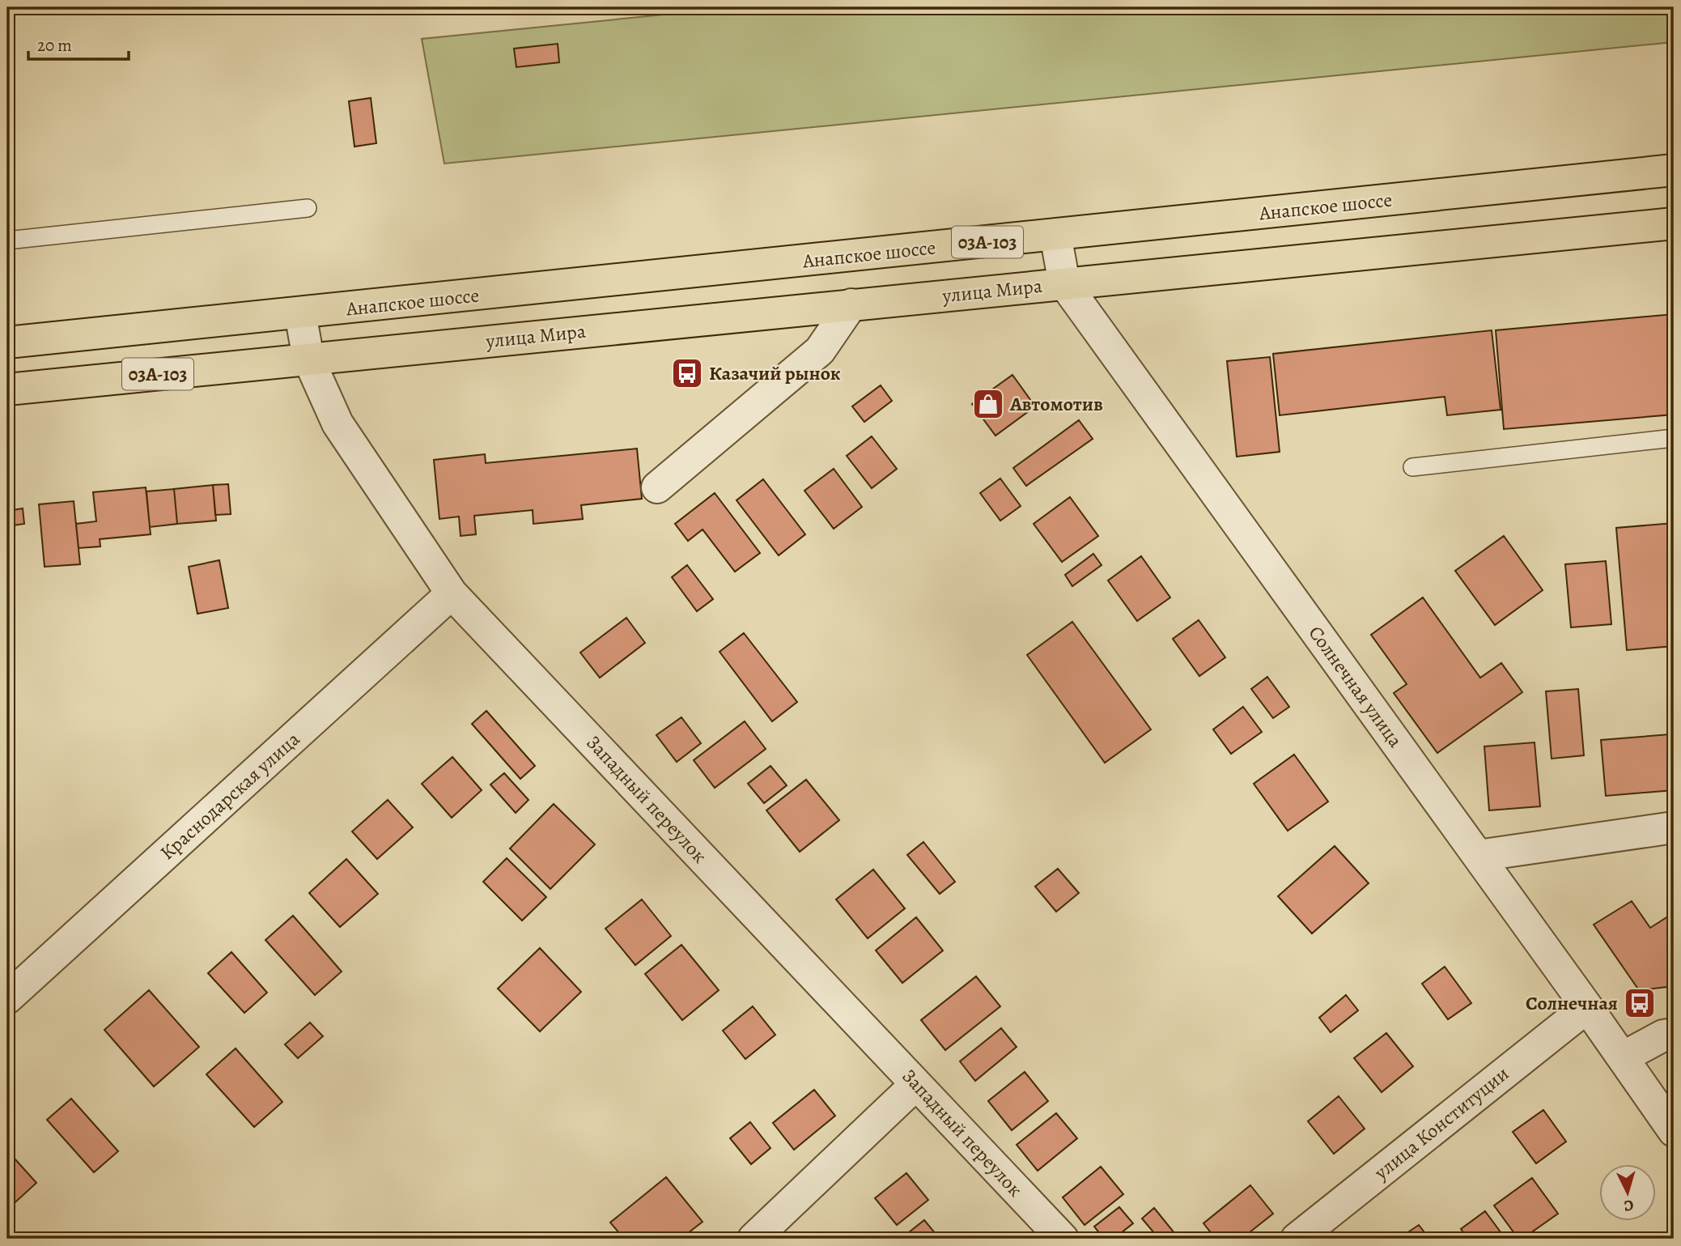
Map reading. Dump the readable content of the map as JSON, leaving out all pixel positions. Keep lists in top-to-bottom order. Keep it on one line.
{"streets":{"main road":["Анапское шоссе","03А-103","улица Мира"],"street":["Солнечная улица","Краснодарская улица","Западный переулок","улица Конституции"]},"crossings":[["Анапское шоссе","03А-103"],["Анапское шоссе","Солнечная улица"],["Анапское шоссе","Западный переулок"],["03А-103","улица Мира"],["03А-103","Солнечная улица"],["03А-103","Западный переулок"],["улица Мира","Солнечная улица"],["улица Мира","Западный переулок"],["Солнечная улица","улица Конституции"],["Краснодарская улица","Западный переулок"]],"places":{"bus stop":["Казачий рынок","Солнечная"],"shop":["Автомотив"]},"scale_bar":"20 m","north":"bottom"}
